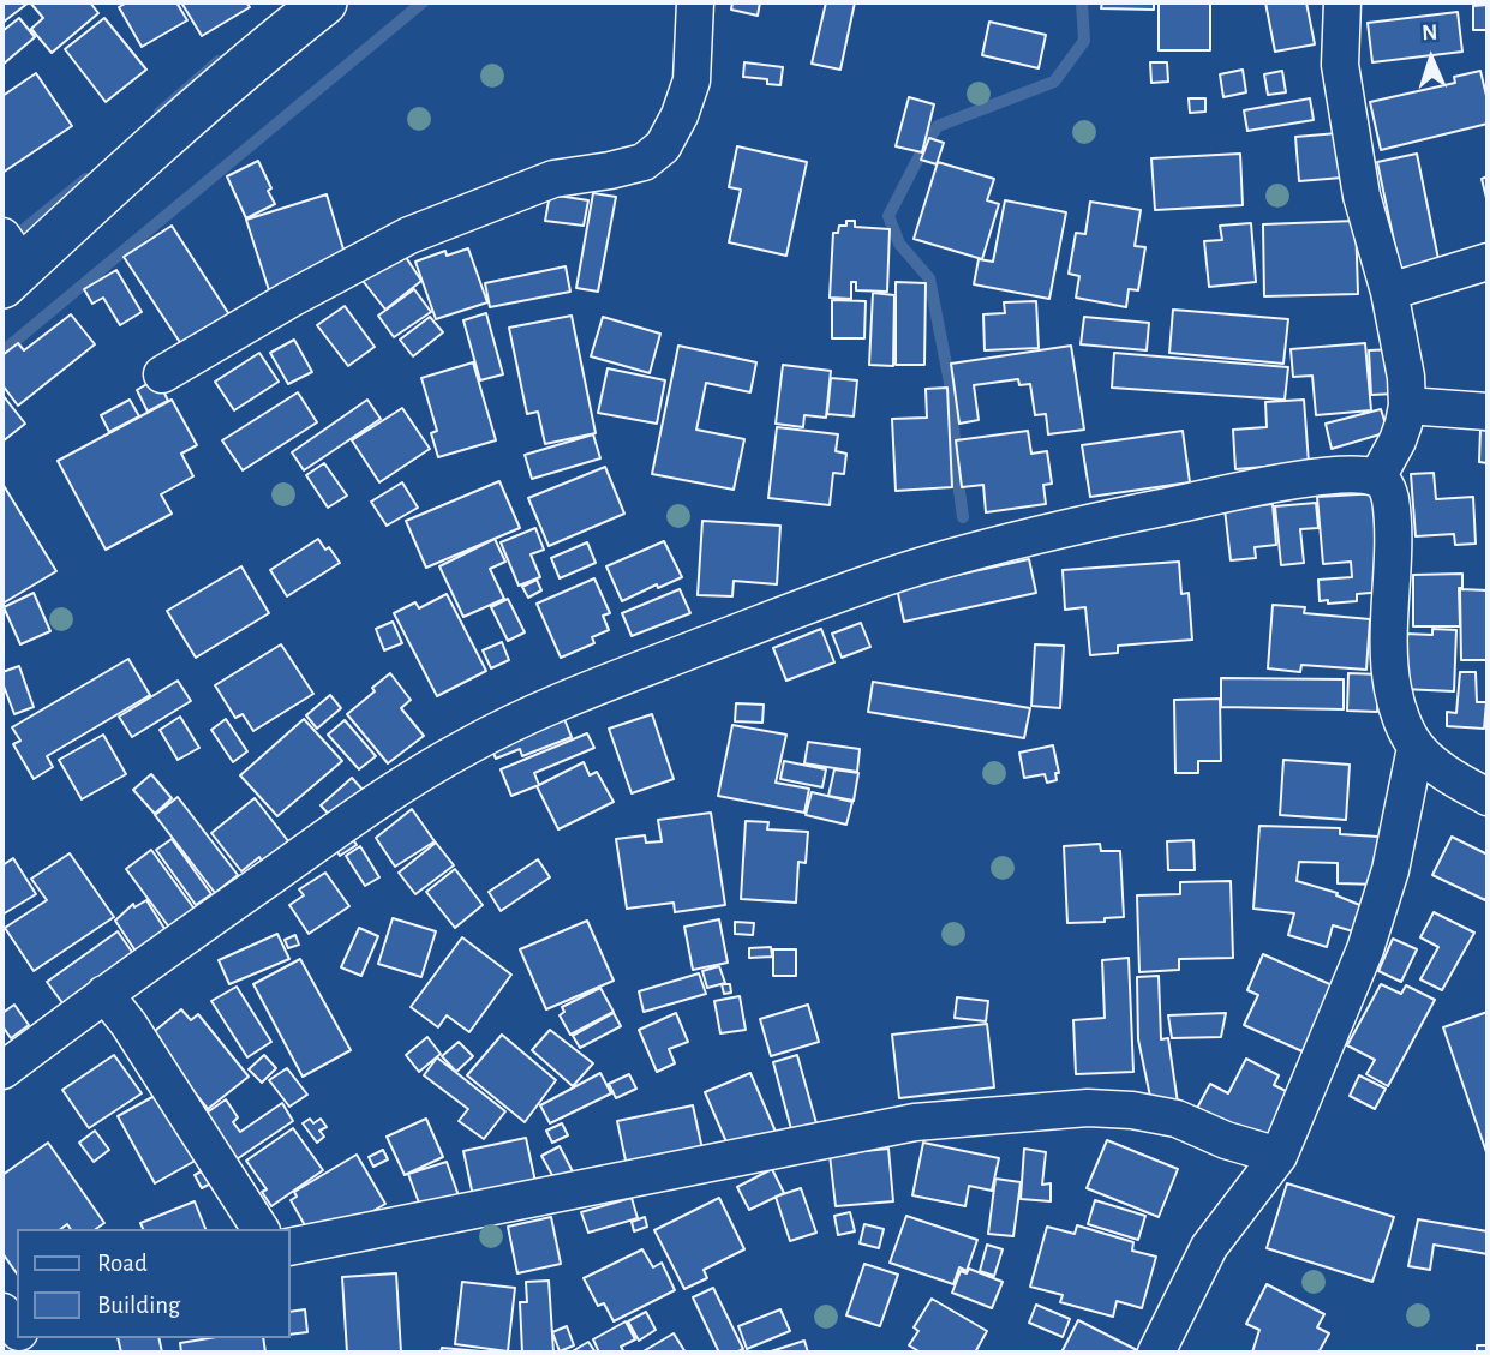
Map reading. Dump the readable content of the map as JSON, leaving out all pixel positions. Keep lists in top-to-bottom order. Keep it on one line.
{"legend":["Road","Building"],"north":"top"}
